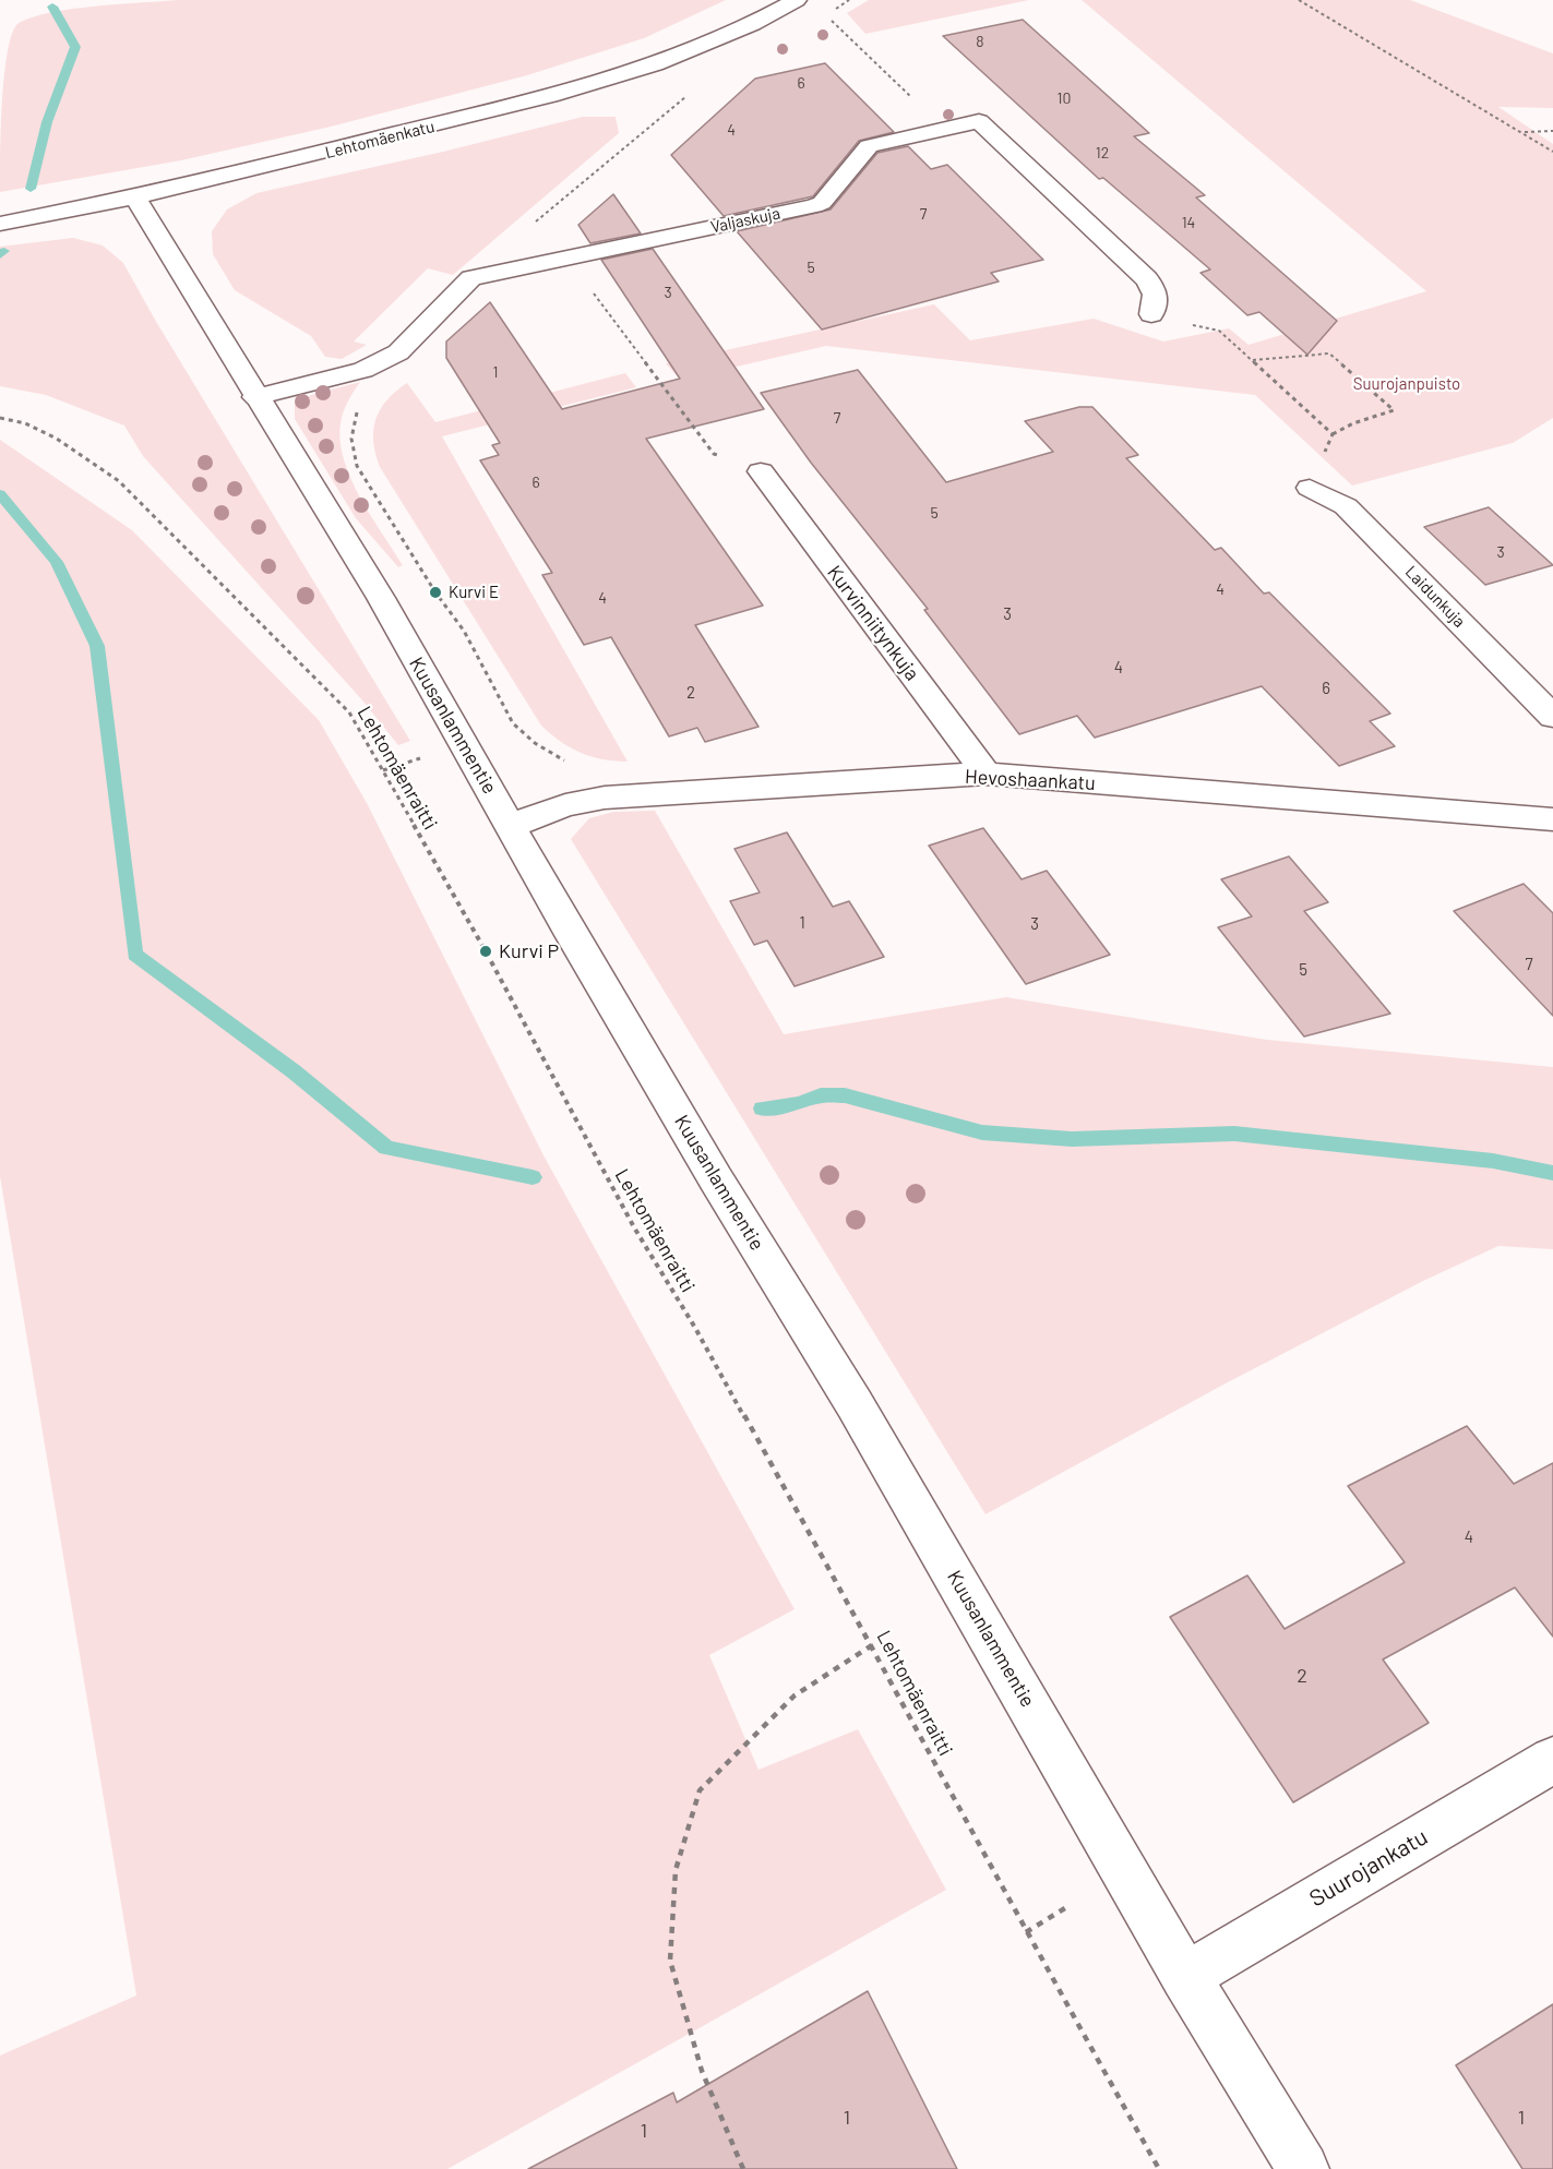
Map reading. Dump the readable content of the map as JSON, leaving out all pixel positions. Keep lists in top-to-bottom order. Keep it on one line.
{"streets":{"street":["Lehtomäenkatu","Valjaskuja","Laidunkuja","Kurvinniitynkuja","Kuusanlammentie","Hevoshaankatu","Suurojankatu"],"path":["Lehtomäenraitti"]},"crossings":[["Lehtomäenkatu","Kuusanlammentie"],["Valjaskuja","Kuusanlammentie"],["Kurvinniitynkuja","Hevoshaankatu"],["Kuusanlammentie","Hevoshaankatu"],["Kuusanlammentie","Suurojankatu"]],"parks":["Suurojanpuisto"],"places":["Kurvi E","Kurvi P"],"house_numbers":["8","6","10","4","12","7","14","5","3","1","7","6","5","3","4","4","3","4","6","2","1","3","7","5","4","2","1","1","1"]}
